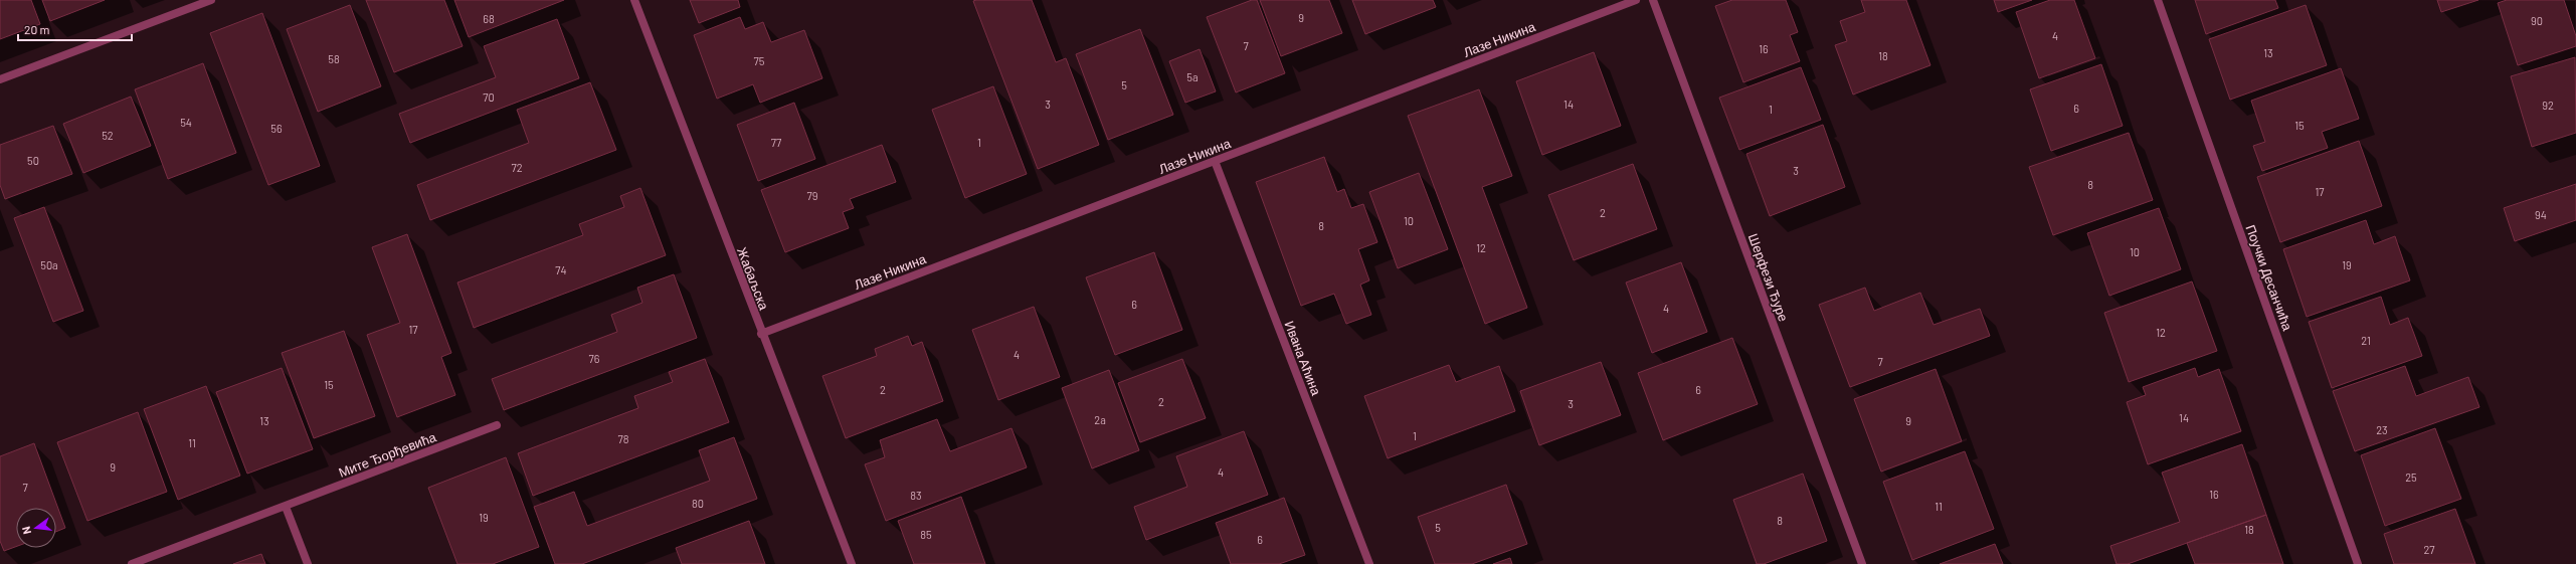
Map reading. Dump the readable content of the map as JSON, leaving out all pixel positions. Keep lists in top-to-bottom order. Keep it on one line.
{"streets":{"street":["Лазе Никина","Шерфези Ђуре","Поучки Десанчића","Жабаљска","Ивана Аћина","Мите Ђорђевића"]},"crossings":[["Лазе Никина","Жабаљска"],["Лазе Никина","Ивана Аћина"]],"house_numbers":["9","68","90","4","7","16","13","18","58","75","5a","5","70","3","14","92","6","1","54","15","56","52","77","1","50","72","3","8","17","79","2","94","10","8","12","10","50a","19","74","6","4","17","12","21","4","76","7","15","2","6","2","3","14","2a","13","9","23","1","78","11","9","4","25","7","16","83","80","11","19","8","5","18","85","6","27"],"scale_bar":"20 m","north":"left"}
